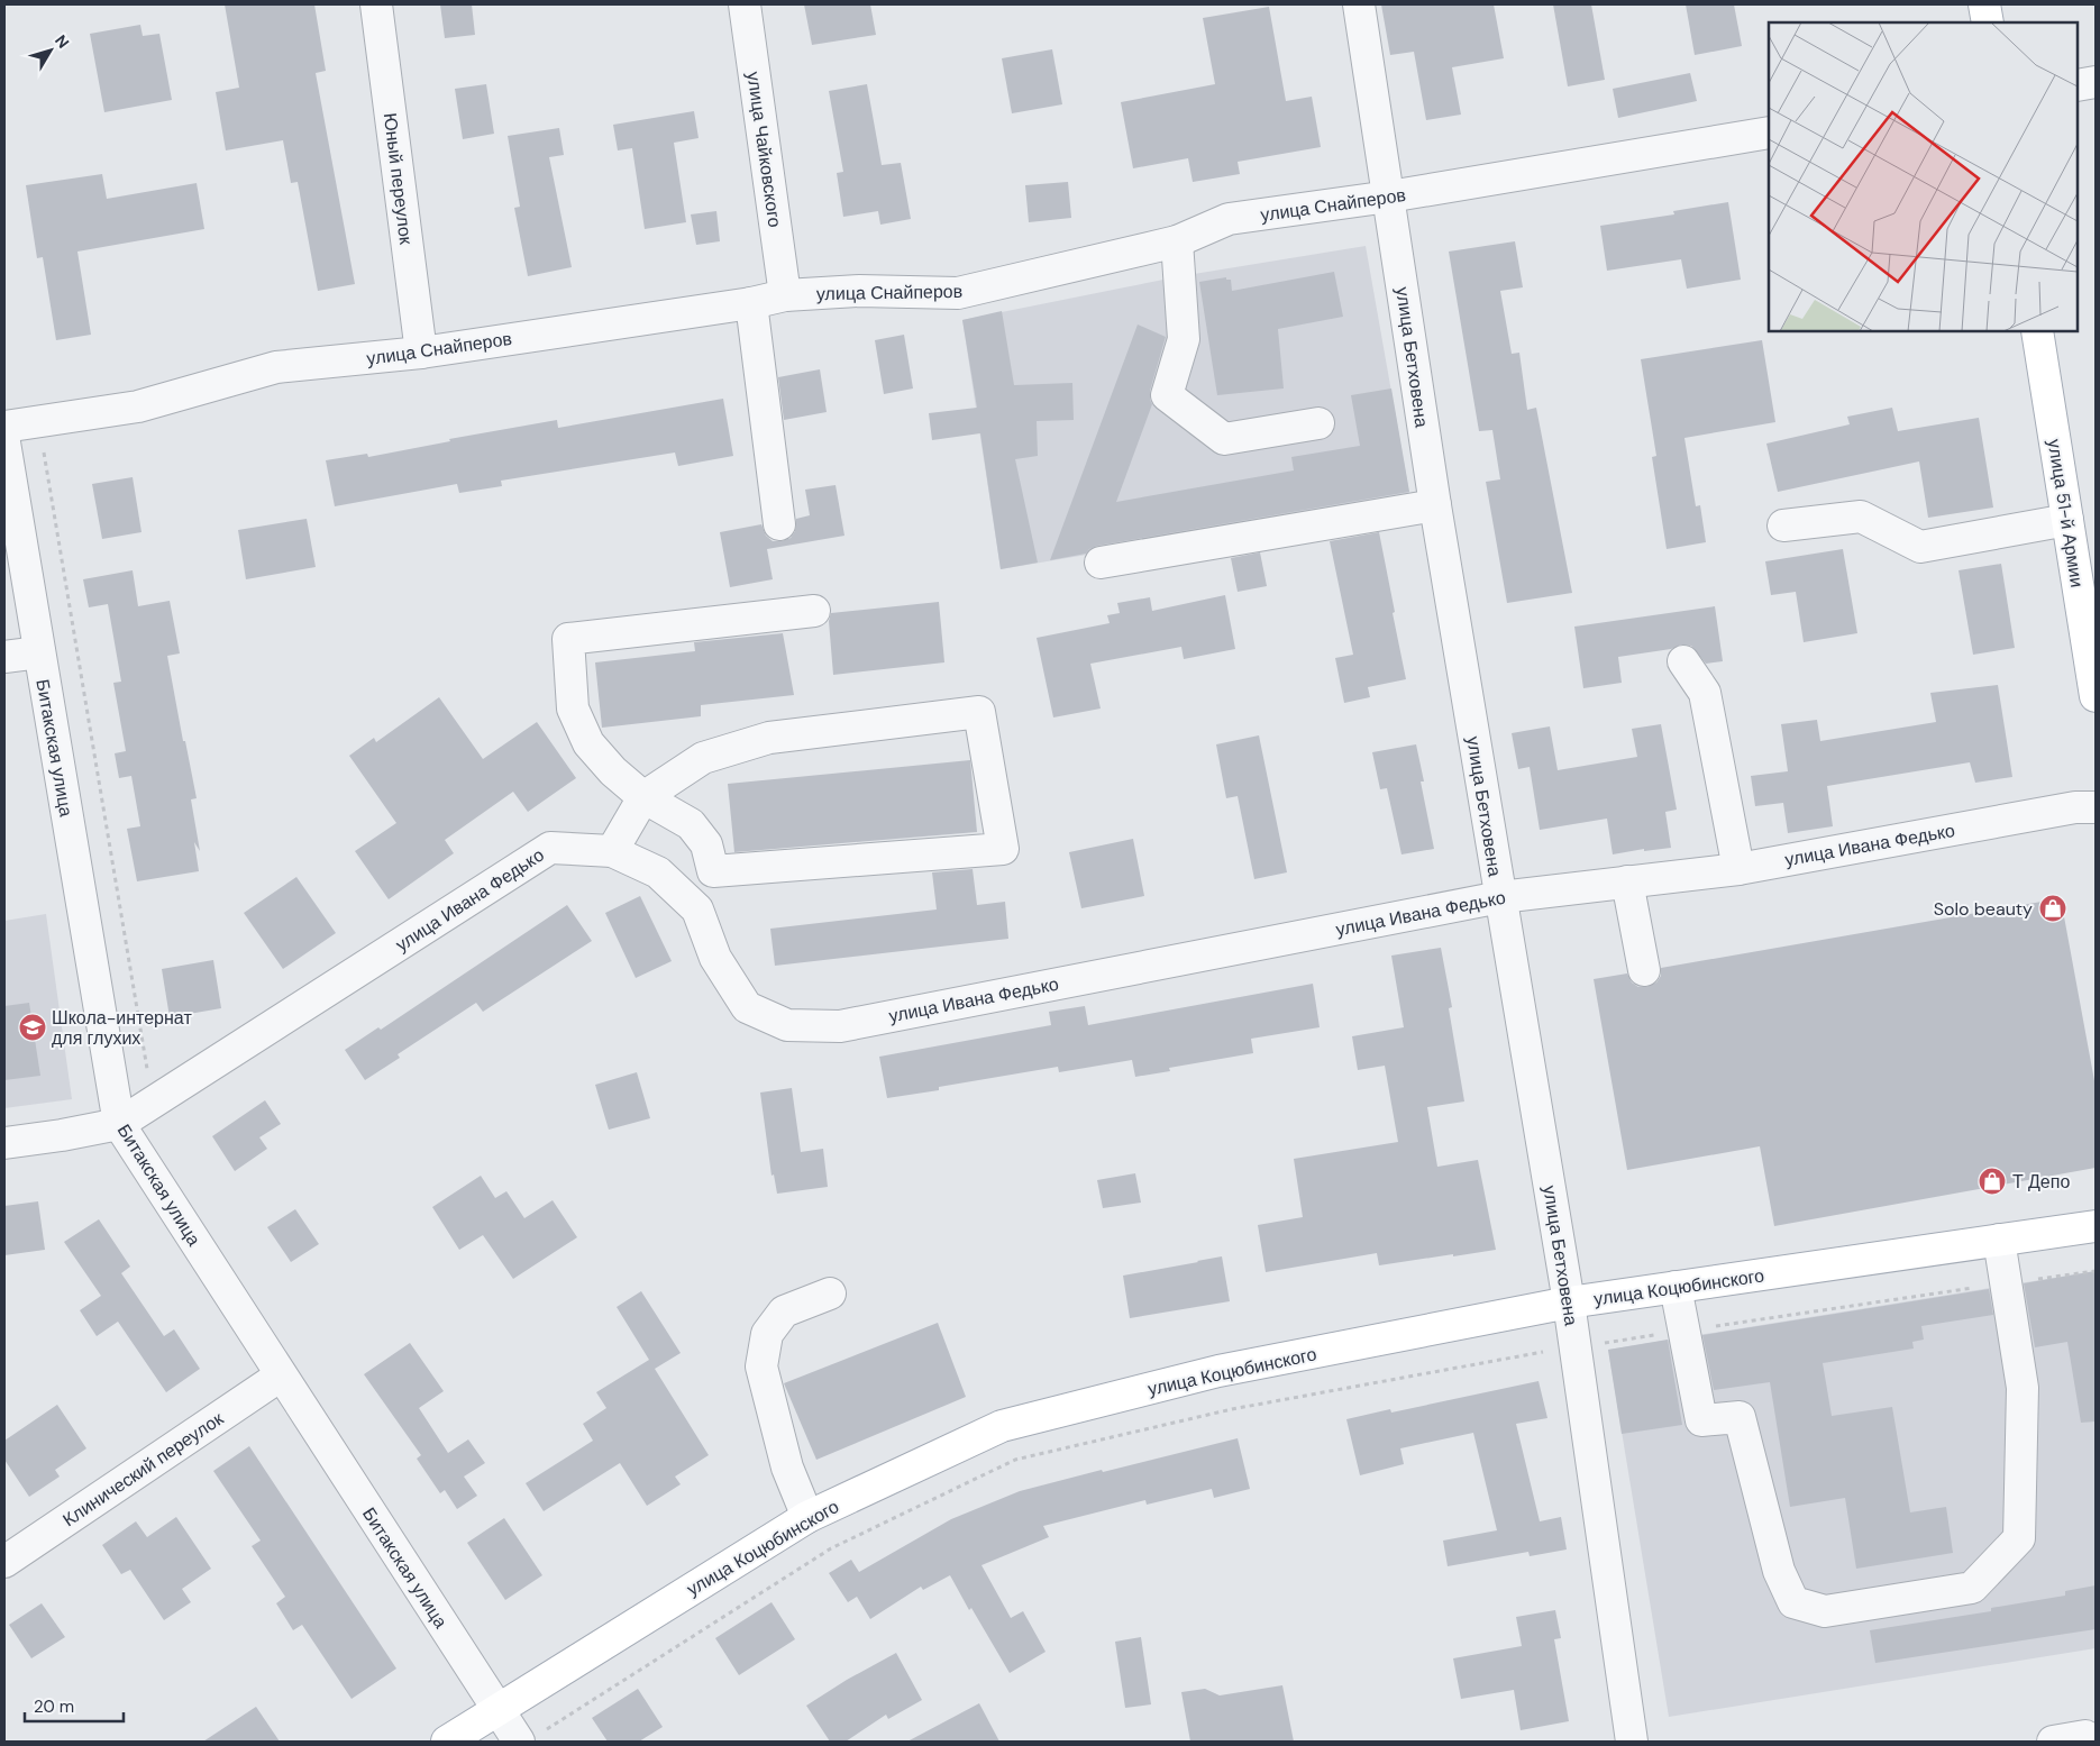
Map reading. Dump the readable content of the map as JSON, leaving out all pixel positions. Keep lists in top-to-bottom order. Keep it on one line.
{"streets":{"main road":["улица 51-й Армии","улица Коцюбинского"],"street":["улица Чайковского","Юный переулок","улица Снайперов","улица Бетховена","Битакская улица","улица Ивана Федько","Клинический переулок"]},"crossings":[["улица Чайковского","улица Снайперов"],["Юный переулок","улица Снайперов"],["улица Снайперов","улица Бетховена"],["улица Бетховена","улица Ивана Федько"],["улица Бетховена","улица Коцюбинского"],["Битакская улица","улица Ивана Федько"],["Битакская улица","улица Коцюбинского"],["Битакская улица","Клинический переулок"]],"places":{"shop":["Solo beauty","Т Депо"],"school or university":["Школа-интернат для глухих"]},"scale_bar":"20 m","north":"top right"}
